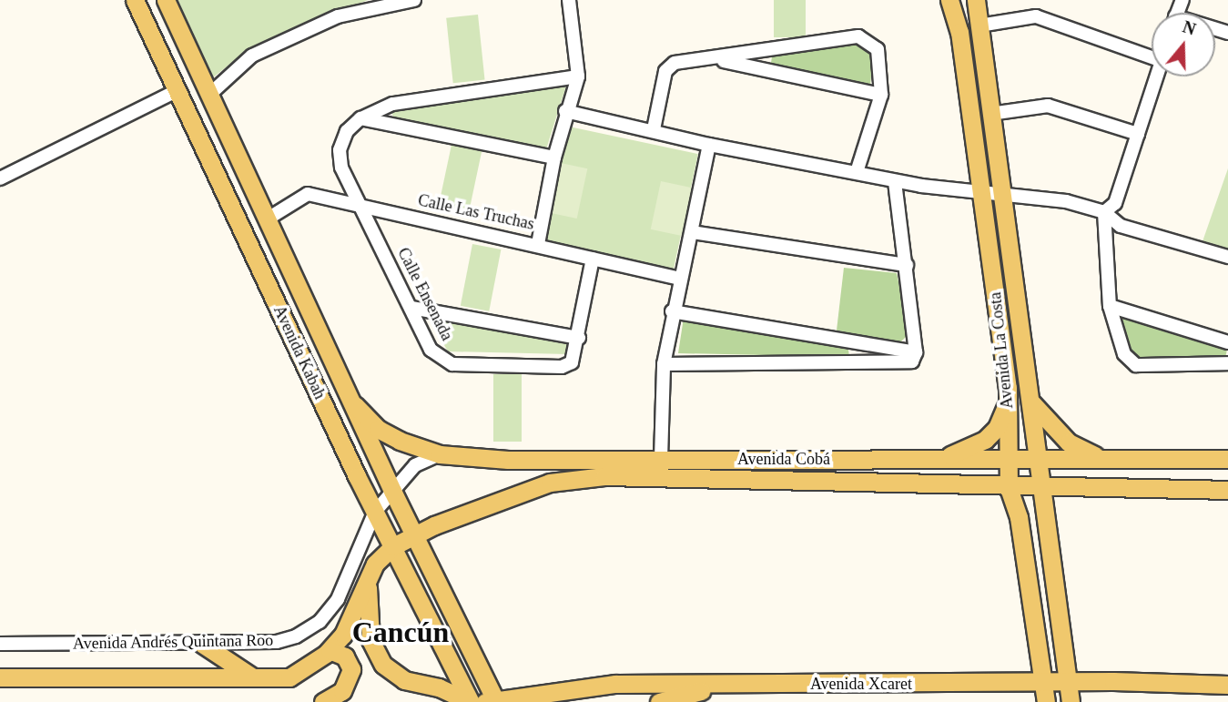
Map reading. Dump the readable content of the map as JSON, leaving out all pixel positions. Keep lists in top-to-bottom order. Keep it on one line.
{"streets":{"main road":["Avenida La Costa","Avenida Kabah","Avenida Cobá","Avenida Xcaret"],"street":["Calle Las Truchas","Calle Ensenada","Avenida Andrés Quintana Roo"]},"crossings":[["Calle Las Truchas","Calle Ensenada"],["Calle Las Truchas","Avenida Kabah"],["Avenida La Costa","Avenida Cobá"],["Avenida La Costa","Avenida Xcaret"],["Avenida Kabah","Avenida Cobá"],["Avenida Kabah","Avenida Andrés Quintana Roo"],["Avenida Kabah","Avenida Xcaret"],["Avenida Cobá","Avenida Andrés Quintana Roo"]],"districts":["Cancún"],"north":"top"}
